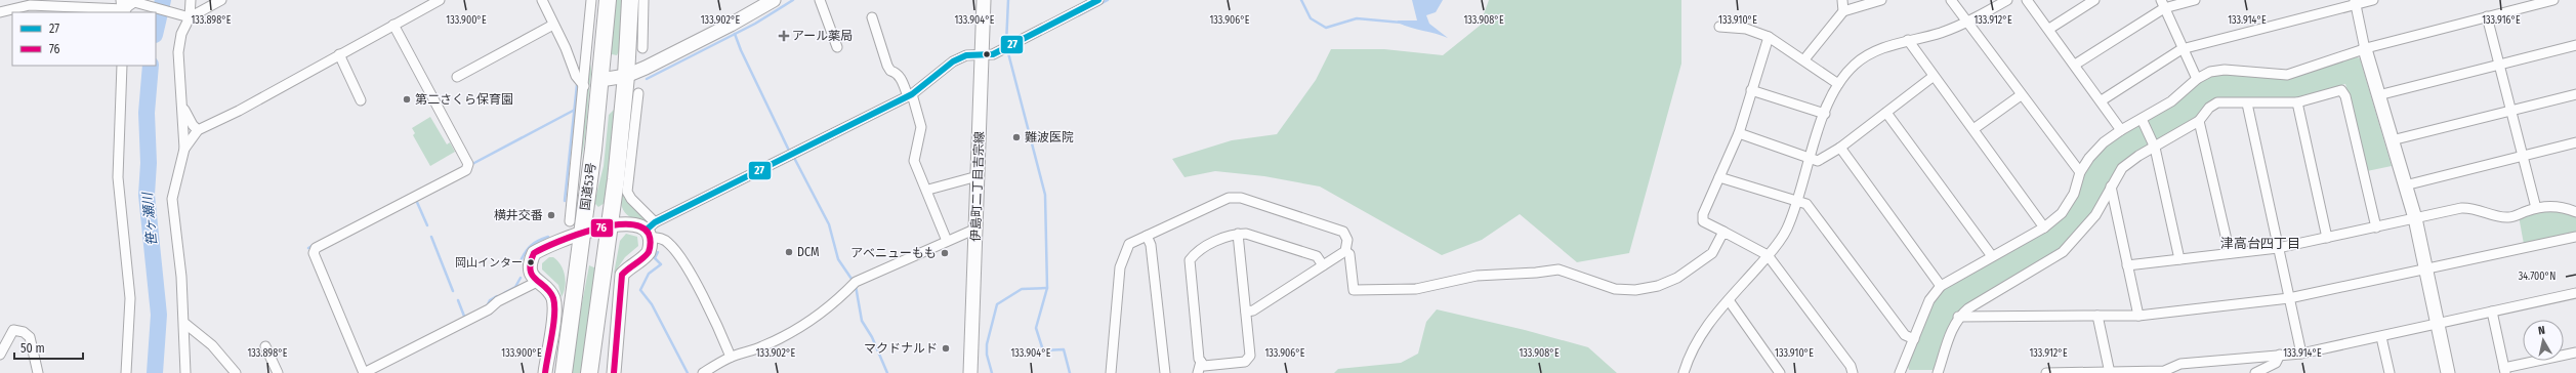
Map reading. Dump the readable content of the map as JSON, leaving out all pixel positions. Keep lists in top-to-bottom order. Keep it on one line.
{"streets":{"highway":["国道53号"],"street":["伊島町二丁目吉宗線"]},"districts":["津高台四丁目"],"water":["笹ヶ瀬川"],"places":{"health":["アール薬局"],"other":["第二さくら保育園","難波医院","横井交番","DCM","アベニューもも","岡山インター","マクドナルド"]},"lines":["transit line 27","transit line 76"],"legend":["27","76"],"scale_bar":"50 m","north":"top","coordinates":["133.898°E","133.900°E","133.902°E","133.904°E","133.908°E","133.912°E","133.914°E","133.916°E","133.906°E","133.910°E","34.700°N"]}
